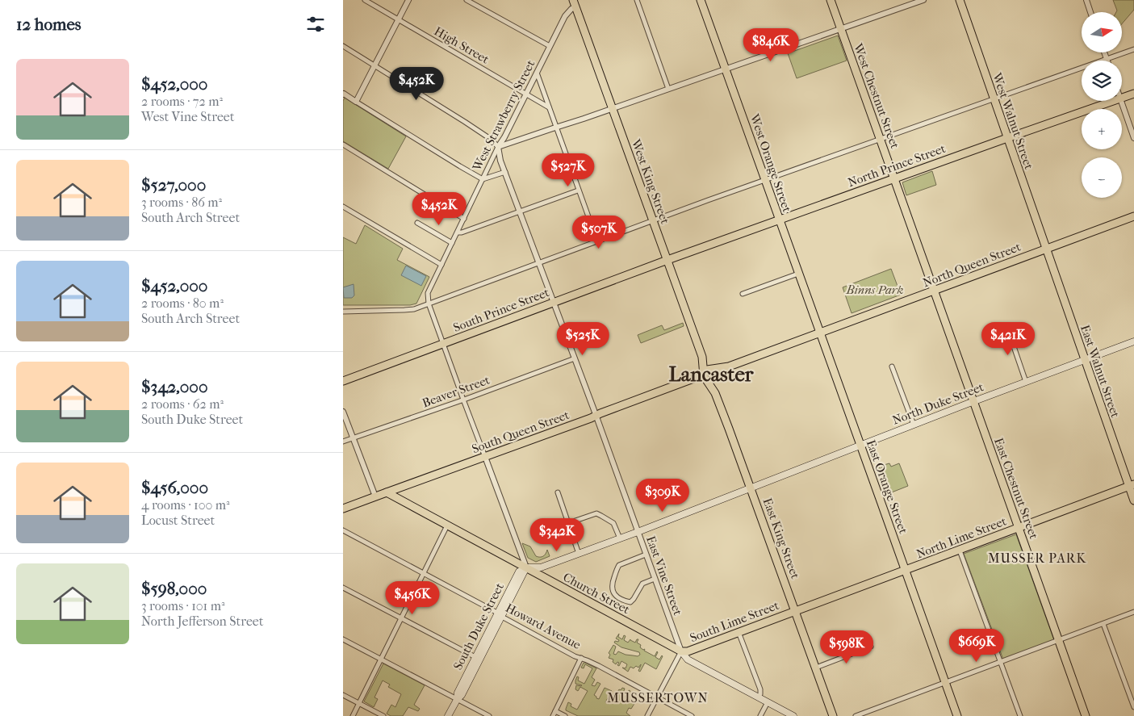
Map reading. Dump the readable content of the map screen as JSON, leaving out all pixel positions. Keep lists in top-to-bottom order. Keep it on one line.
{"streets":{"main road":["West Chestnut Street","West Walnut Street","West Orange Street","North Prince Street","West King Street","North Queen Street","South Prince Street","East Walnut Street","North Duke Street","South Queen Street","East Orange Street","East Chestnut Street","North Lime Street","East King Street","Church Street","South Lime Street","South Duke Street"],"street":["High Street","West Strawberry Street","Beaver Street","East Vine Street","Howard Avenue"]},"crossings":[["High Street","West Strawberry Street"],["West Chestnut Street","North Prince Street"],["West Chestnut Street","North Queen Street"],["West Chestnut Street","East Chestnut Street"],["West Strawberry Street","West King Street"],["West Strawberry Street","East Vine Street"],["West Walnut Street","North Prince Street"],["West Walnut Street","North Queen Street"],["West Walnut Street","East Walnut Street"],["West Orange Street","North Prince Street"],["West Orange Street","North Queen Street"],["West Orange Street","East Orange Street"],["North Prince Street","West King Street"],["North Prince Street","South Prince Street"],["West King Street","North Queen Street"],["West King Street","South Prince Street"],["West King Street","South Queen Street"],["West King Street","East King Street"],["North Queen Street","East Walnut Street"],["North Queen Street","South Queen Street"],["North Queen Street","East Orange Street"],["North Queen Street","East Chestnut Street"],["North Queen Street","East King Street"],["South Prince Street","East Vine Street"],["East Walnut Street","North Duke Street"],["East Walnut Street","North Lime Street"],["Beaver Street","East Vine Street"],["North Duke Street","East Orange Street"],["North Duke Street","East Chestnut Street"],["North Duke Street","East King Street"],["South Queen Street","East King Street"],["South Queen Street","East Vine Street"],["South Queen Street","Church Street"],["East Orange Street","North Lime Street"],["East Chestnut Street","North Lime Street"],["North Lime Street","East King Street"],["North Lime Street","South Lime Street"],["East King Street","South Lime Street"],["East Vine Street","Church Street"],["East Vine Street","South Lime Street"],["Church Street","South Lime Street"],["Church Street","South Duke Street"],["South Lime Street","Howard Avenue"],["South Duke Street","Howard Avenue"]],"districts":["Lancaster","MUSSER PARK","MUSSERTOWN"],"parks":["Binns Park"],"north":"right","page":{"heading":"12 homes","map_buttons":["+","−"],"price":["$846K","$452K","$527K","$452K","$507K","$525K","$421K","$309K","$342K","$456K","$669K","$598K"],"list":[{"name":"$452,000","note":"2 rooms · 72 m² · West Vine Street"},{"name":"$527,000","note":"3 rooms · 86 m² · South Arch Street"},{"name":"$452,000","note":"2 rooms · 80 m² · South Arch Street"},{"name":"$342,000","note":"2 rooms · 62 m² · South Duke Street"},{"name":"$456,000","note":"4 rooms · 100 m² · Locust Street"},{"name":"$598,000","note":"3 rooms · 101 m² · North Jefferson Street"}]}}
